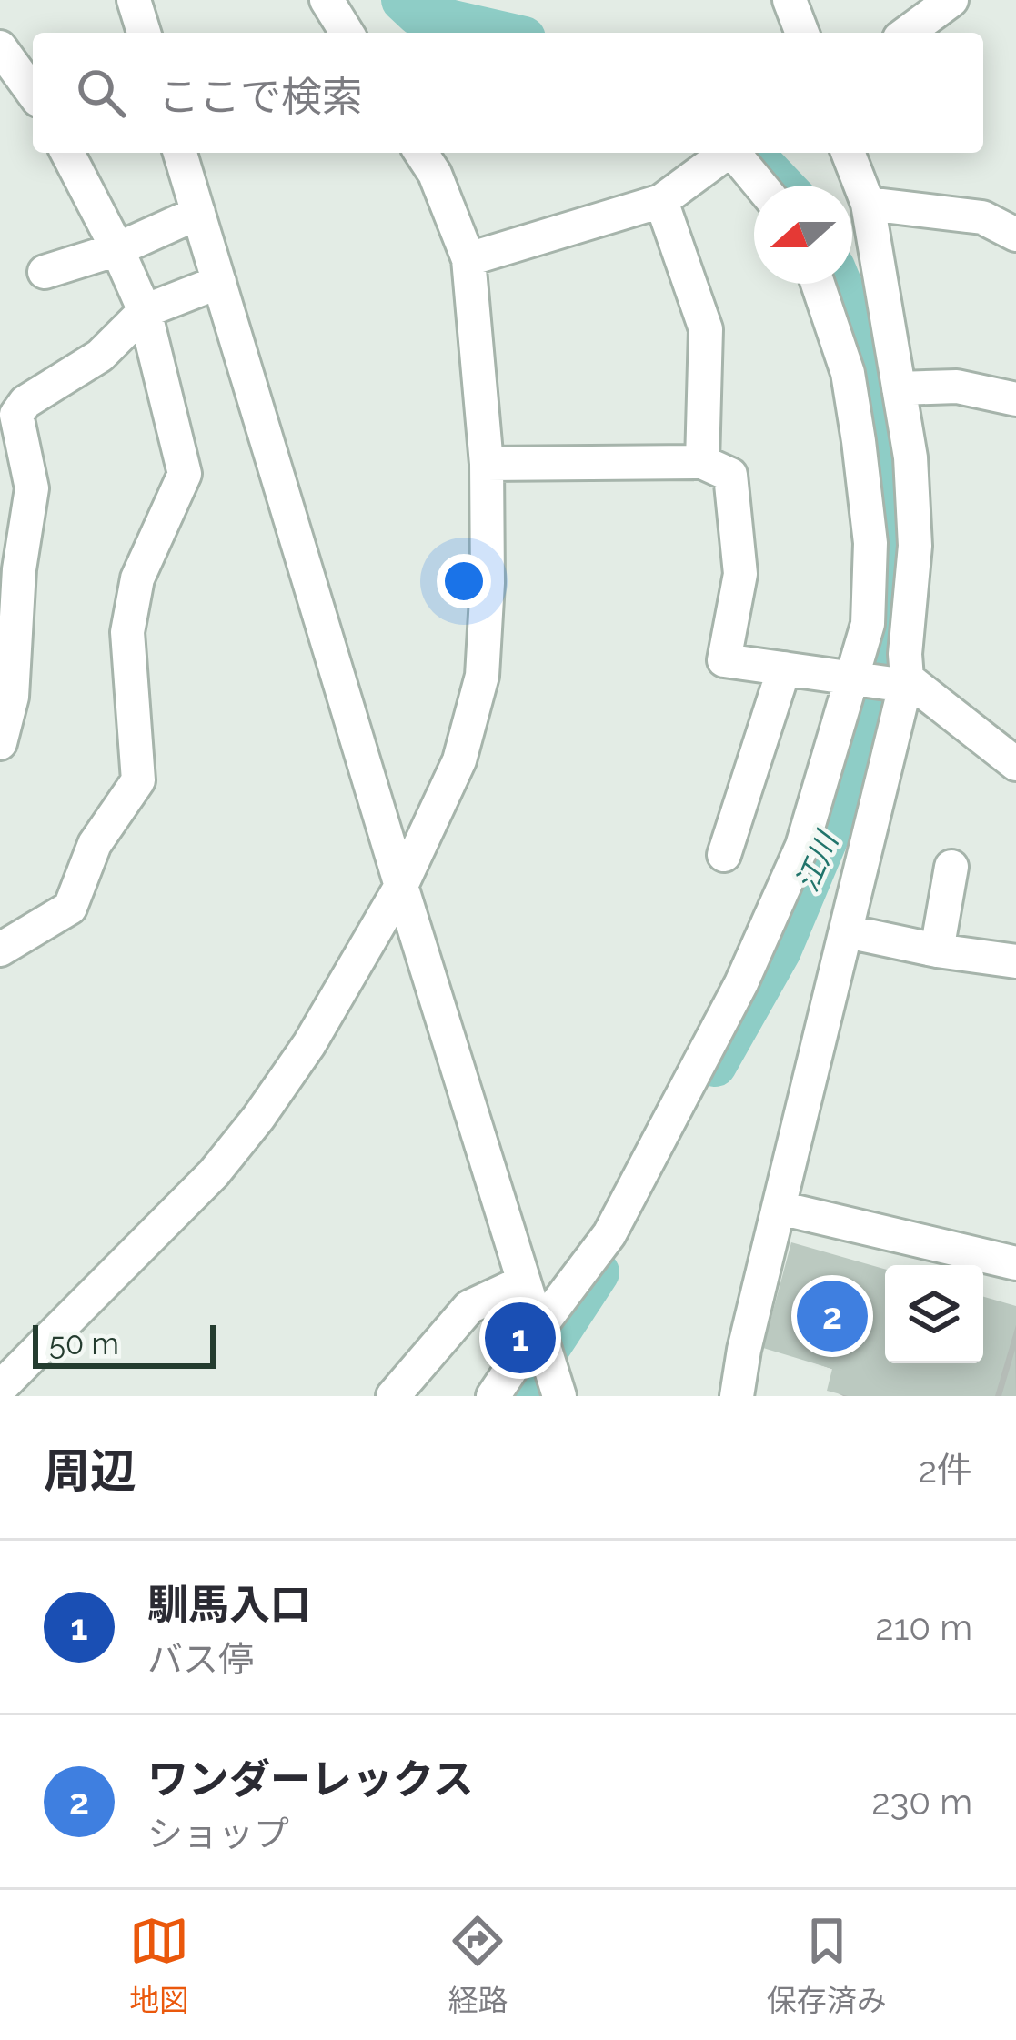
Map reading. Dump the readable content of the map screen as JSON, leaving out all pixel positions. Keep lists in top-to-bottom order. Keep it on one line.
{"water":["江川"],"scale_bar":"50 m","north":"left","page":{"search":"ここで検索","pins":["2","1"],"scale":"50 m","heading":["周辺","2件"],"list":[{"mark":"1","name":"馴馬入口","note":"バス停","value":"210 m"},{"mark":"2","name":"ワンダーレックス","note":"ショップ","value":"230 m"}],"nav":["地図","経路","保存済み"]}}
